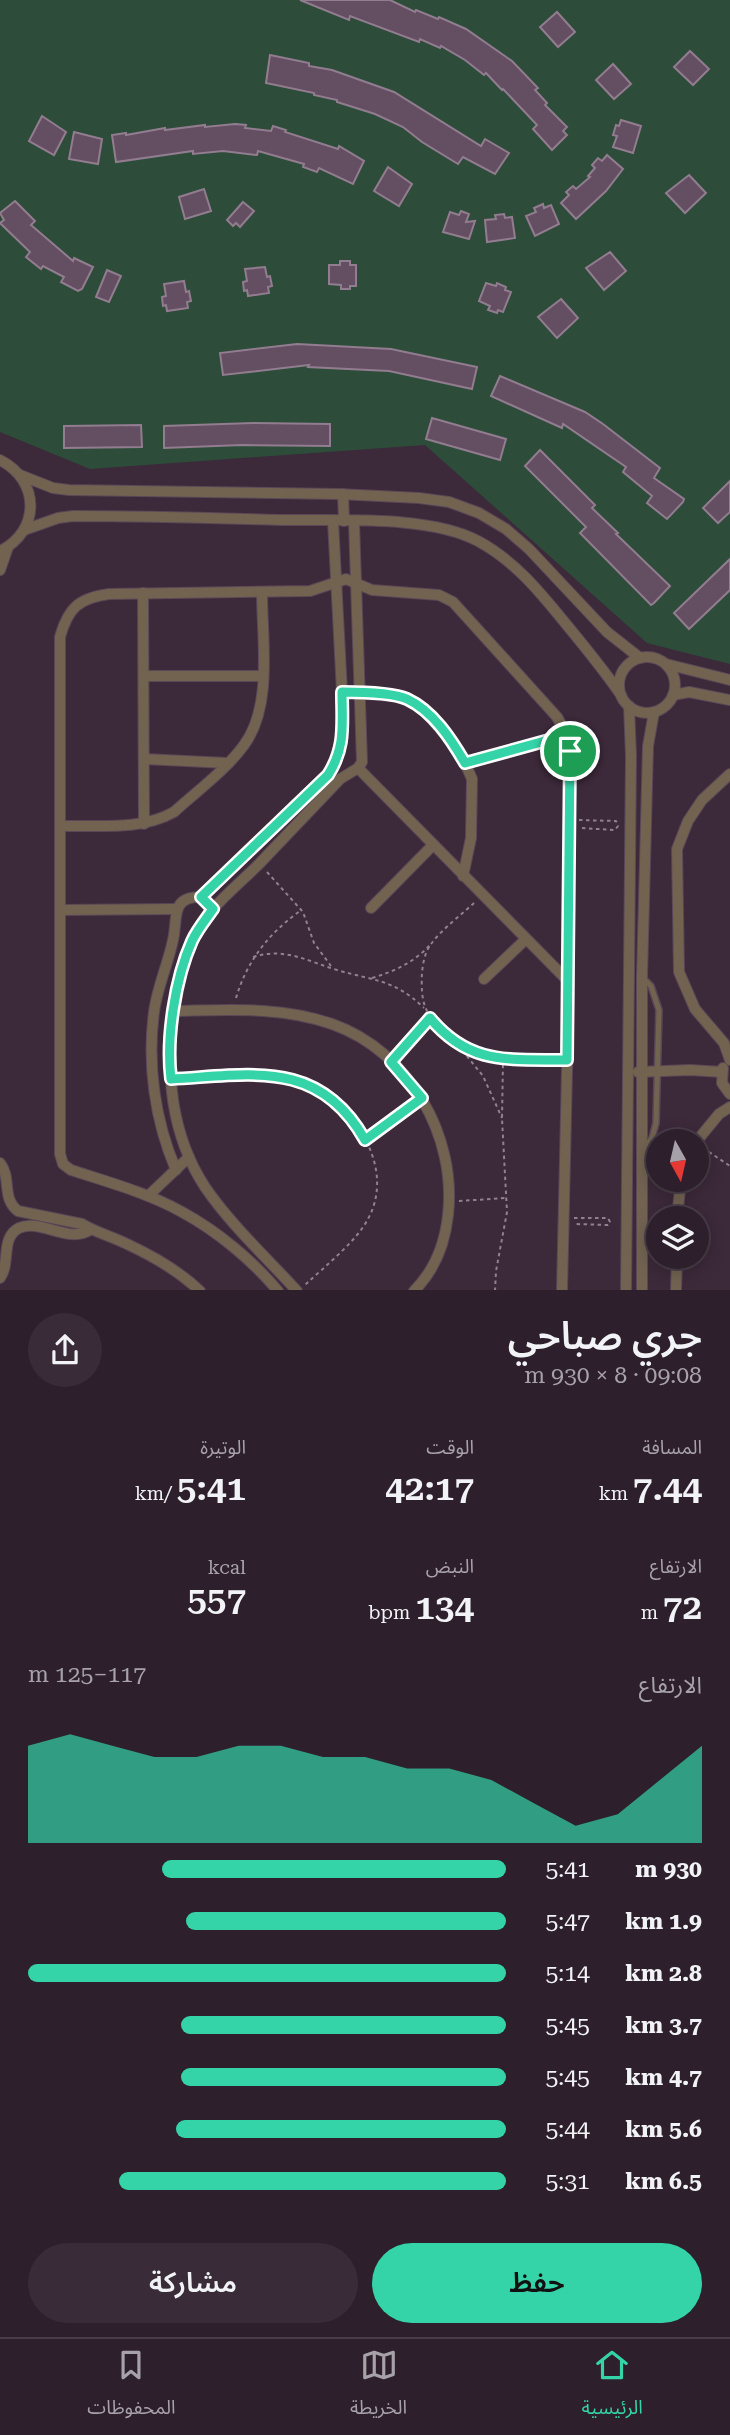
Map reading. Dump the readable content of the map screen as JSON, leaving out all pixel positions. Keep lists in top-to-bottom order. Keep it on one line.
{"north":"bottom","page":{"heading":["جري صباحي","09:08 · 8 × 930 m"],"stats":[["المسافة","7.44 km"],["الوقت","42:17"],["الوتيرة","5:41 /km"],["الارتفاع","72 m"],["النبض","134 bpm"],["kcal","557"]],"chart":["الارتفاع","117–125 m"],"list":[{"name":"930 m","note":"5:41"},{"name":"1.9 km","note":"5:47"},{"name":"2.8 km","note":"5:14"},{"name":"3.7 km","note":"5:45"},{"name":"4.7 km","note":"5:45"},{"name":"5.6 km","note":"5:44"},{"name":"6.5 km","note":"5:31"}],"buttons":["حفظ","مشاركة"],"tabs":["الرئيسية","الخريطة","المحفوظات"]}}
